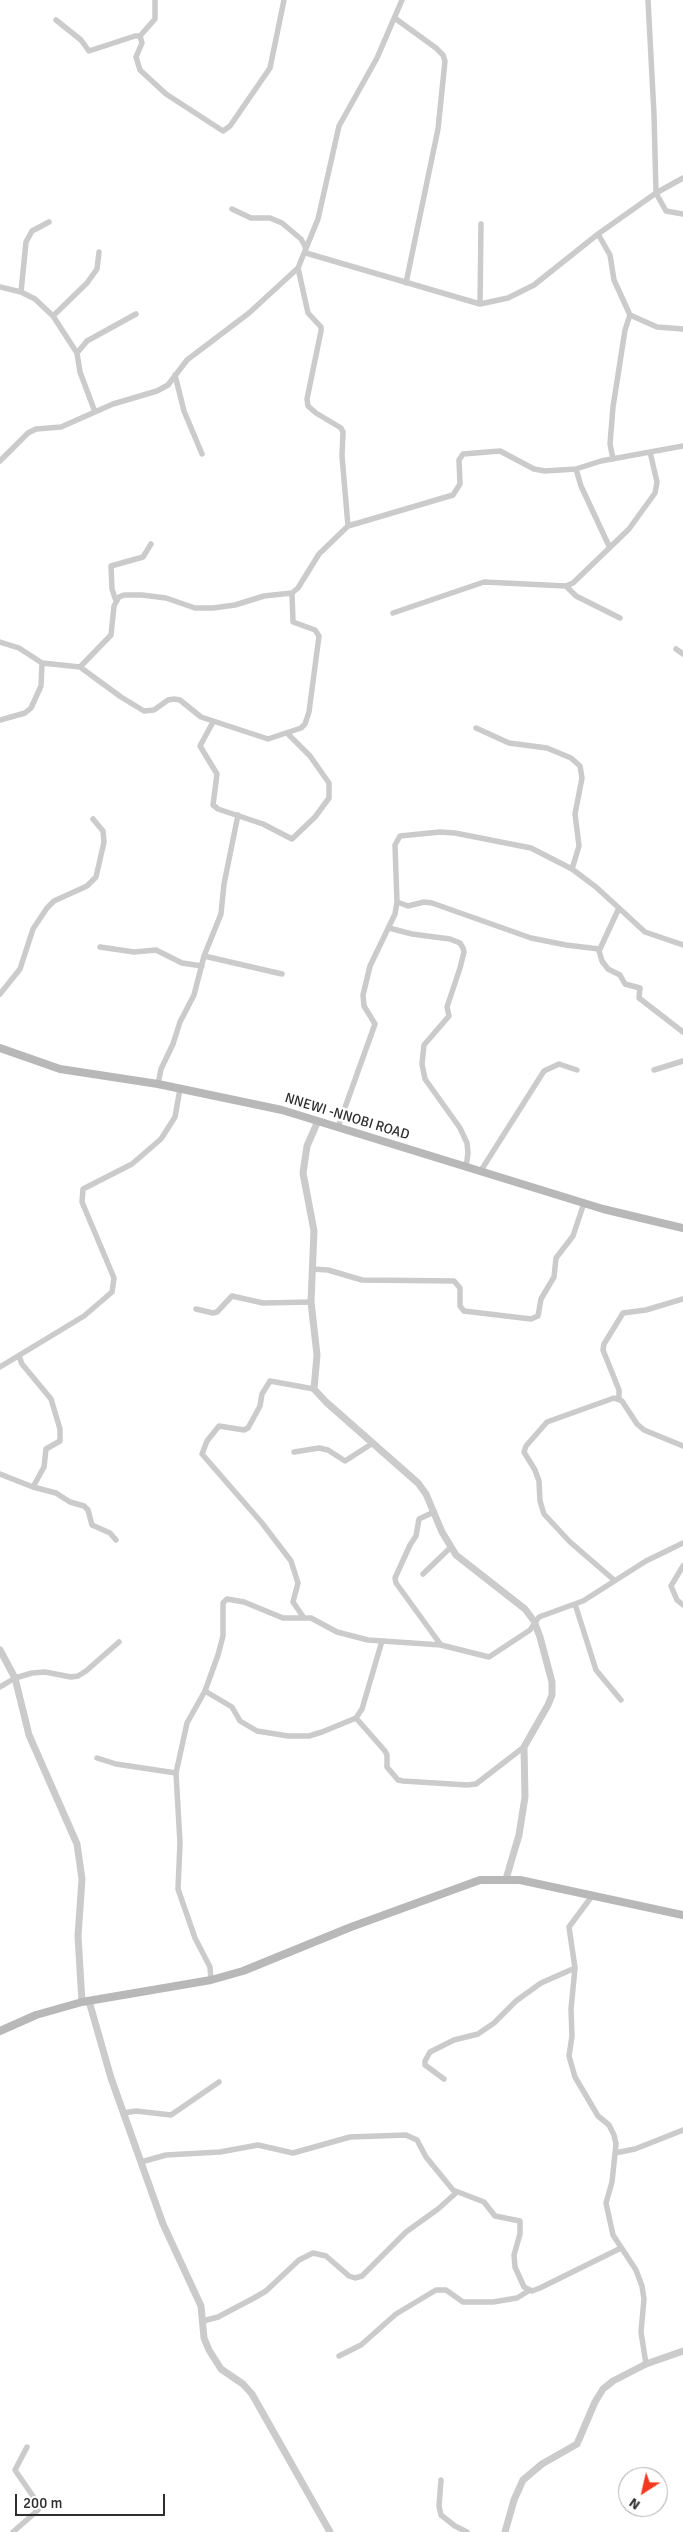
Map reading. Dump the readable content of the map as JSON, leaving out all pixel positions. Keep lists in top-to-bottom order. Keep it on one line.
{"streets":{"main road":["NNEWI -NNOBI ROAD"]},"scale_bar":"200 m","north":"bottom left"}
